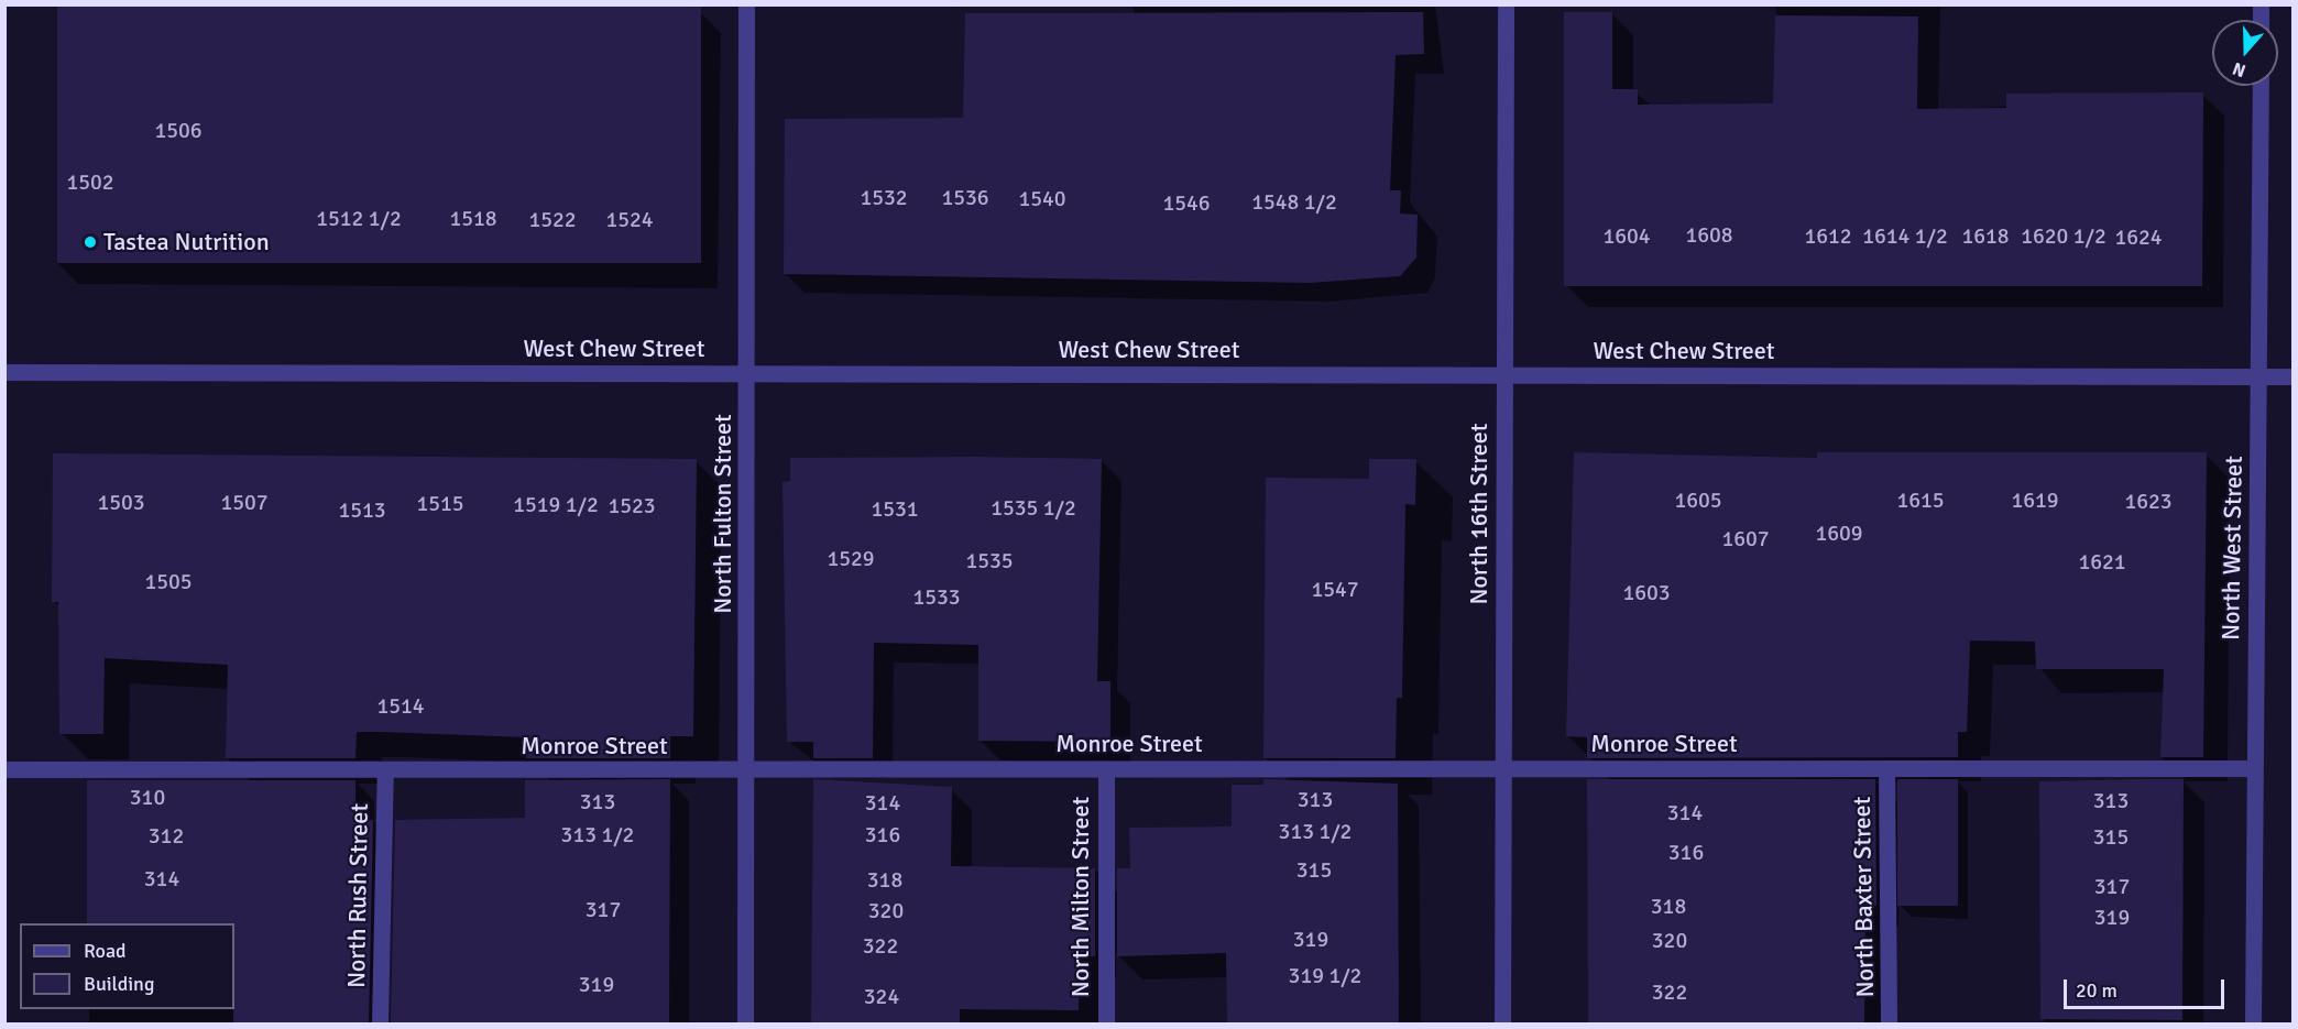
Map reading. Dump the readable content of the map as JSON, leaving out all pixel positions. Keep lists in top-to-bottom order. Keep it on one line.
{"streets":{"street":["West Chew Street","North Fulton Street","North 16th Street","North West Street","Monroe Street","North Rush Street","North Milton Street","North Baxter Street"]},"crossings":[["West Chew Street","North Fulton Street"],["West Chew Street","North 16th Street"],["West Chew Street","North West Street"],["North Fulton Street","Monroe Street"],["North 16th Street","Monroe Street"],["North West Street","Monroe Street"],["Monroe Street","North Rush Street"],["Monroe Street","North Milton Street"],["Monroe Street","North Baxter Street"]],"places":["Tastea Nutrition"],"house_numbers":["1506","1502","1532","1536","1540","1548 1/2","1546","1512 1/2","1518","1522","1524","1608","1604","1612","1614 1/2","1618","1620 1/2","1624","1605","1615","1619","1623","1503","1507","1515","1519 1/2","1523","1535 1/2","1531","1513","1609","1607","1529","1535","1621","1505","1547","1603","1533","1514","310","313","313","313","314","314","313 1/2","313 1/2","316","312","315","316","315","314","318","317","318","317","320","319","319","320","322","319 1/2","319","322","324"],"legend":["Road","Building"],"scale_bar":"20 m","north":"bottom"}
